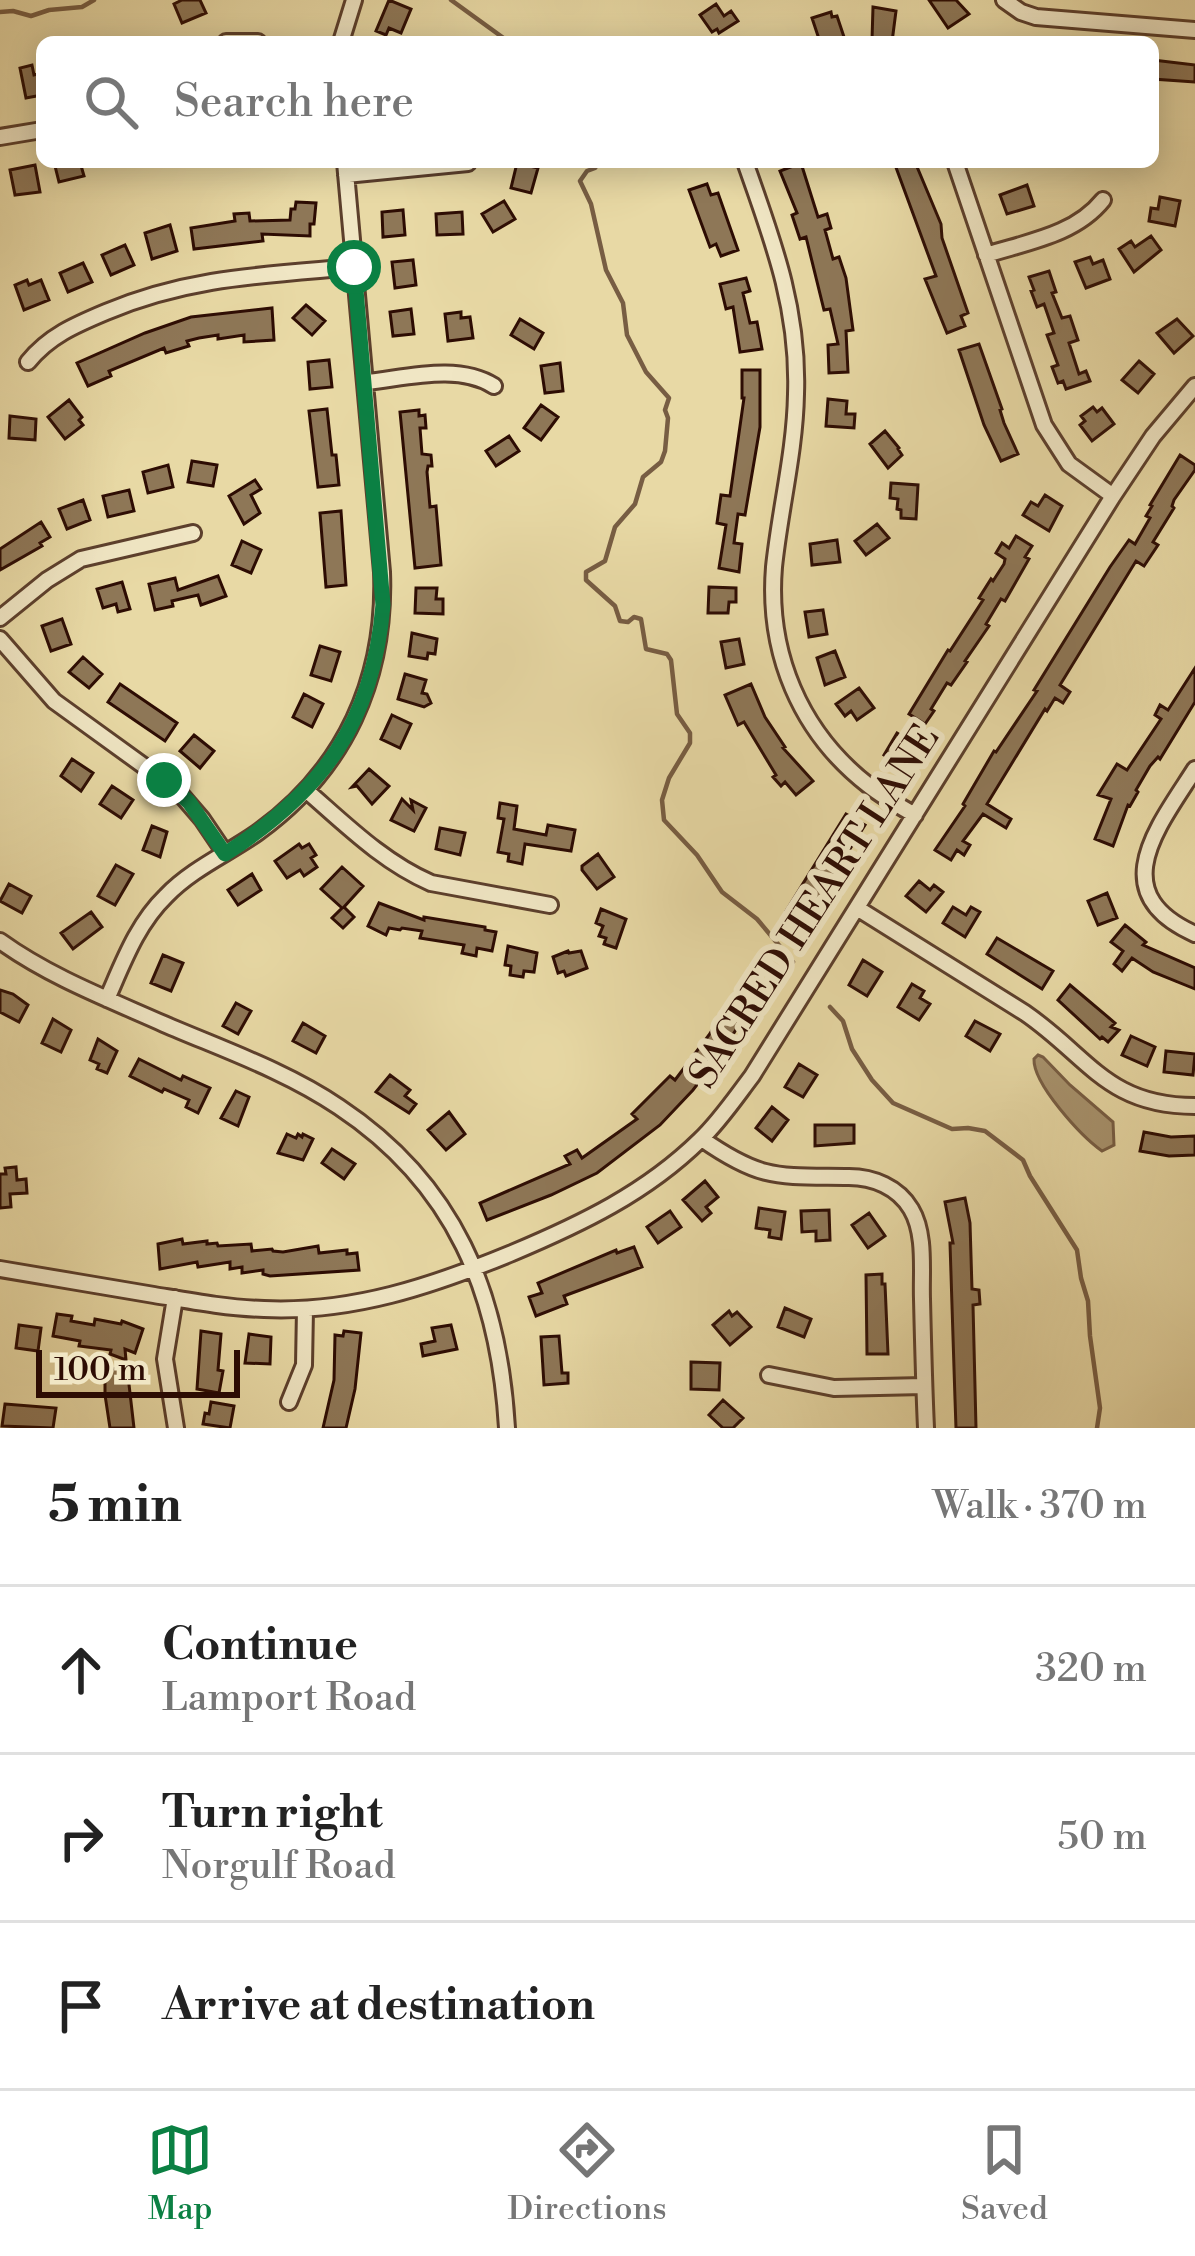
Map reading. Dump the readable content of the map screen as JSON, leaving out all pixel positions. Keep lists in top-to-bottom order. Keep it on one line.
{"streets":{"street":["SACRED HEART LANE"]},"scale_bar":"100 m","page":{"search":"Search here","scale":"100 m","heading":["5 min","Walk · 370 m"],"list":[["Continue","Lamport Road","320 m"],["Turn right","Norgulf Road","50 m"],"Arrive at destination"],"nav":["Map","Directions","Saved"]}}
